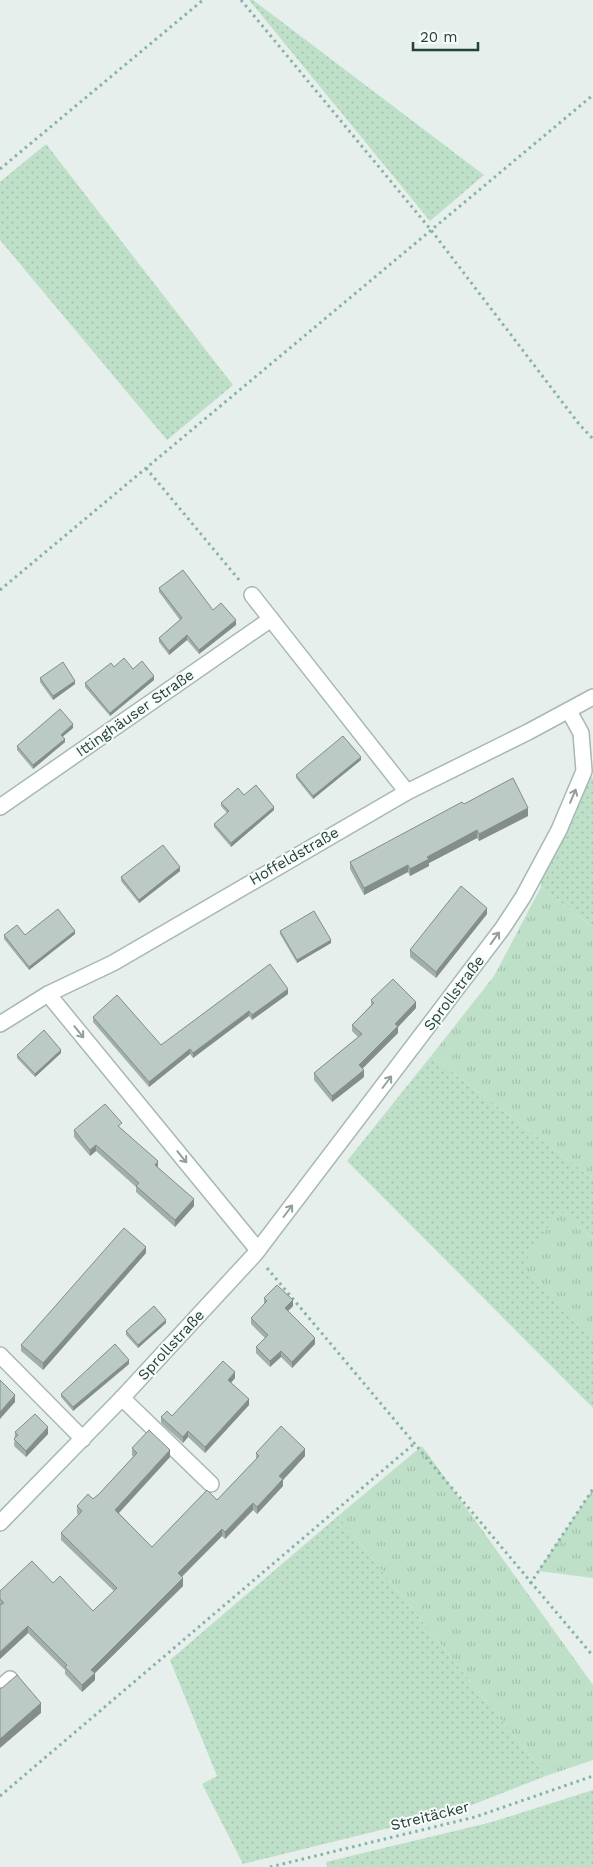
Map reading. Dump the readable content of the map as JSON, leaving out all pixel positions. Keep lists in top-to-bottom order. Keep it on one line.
{"streets":{"street":["Ittinghäuser Straße","Hoffeldstraße","Sprollstraße"],"path":["Streitäcker"]},"crossings":[["Hoffeldstraße","Sprollstraße"]],"one_way":["Sprollstraße"],"scale_bar":"20 m"}
